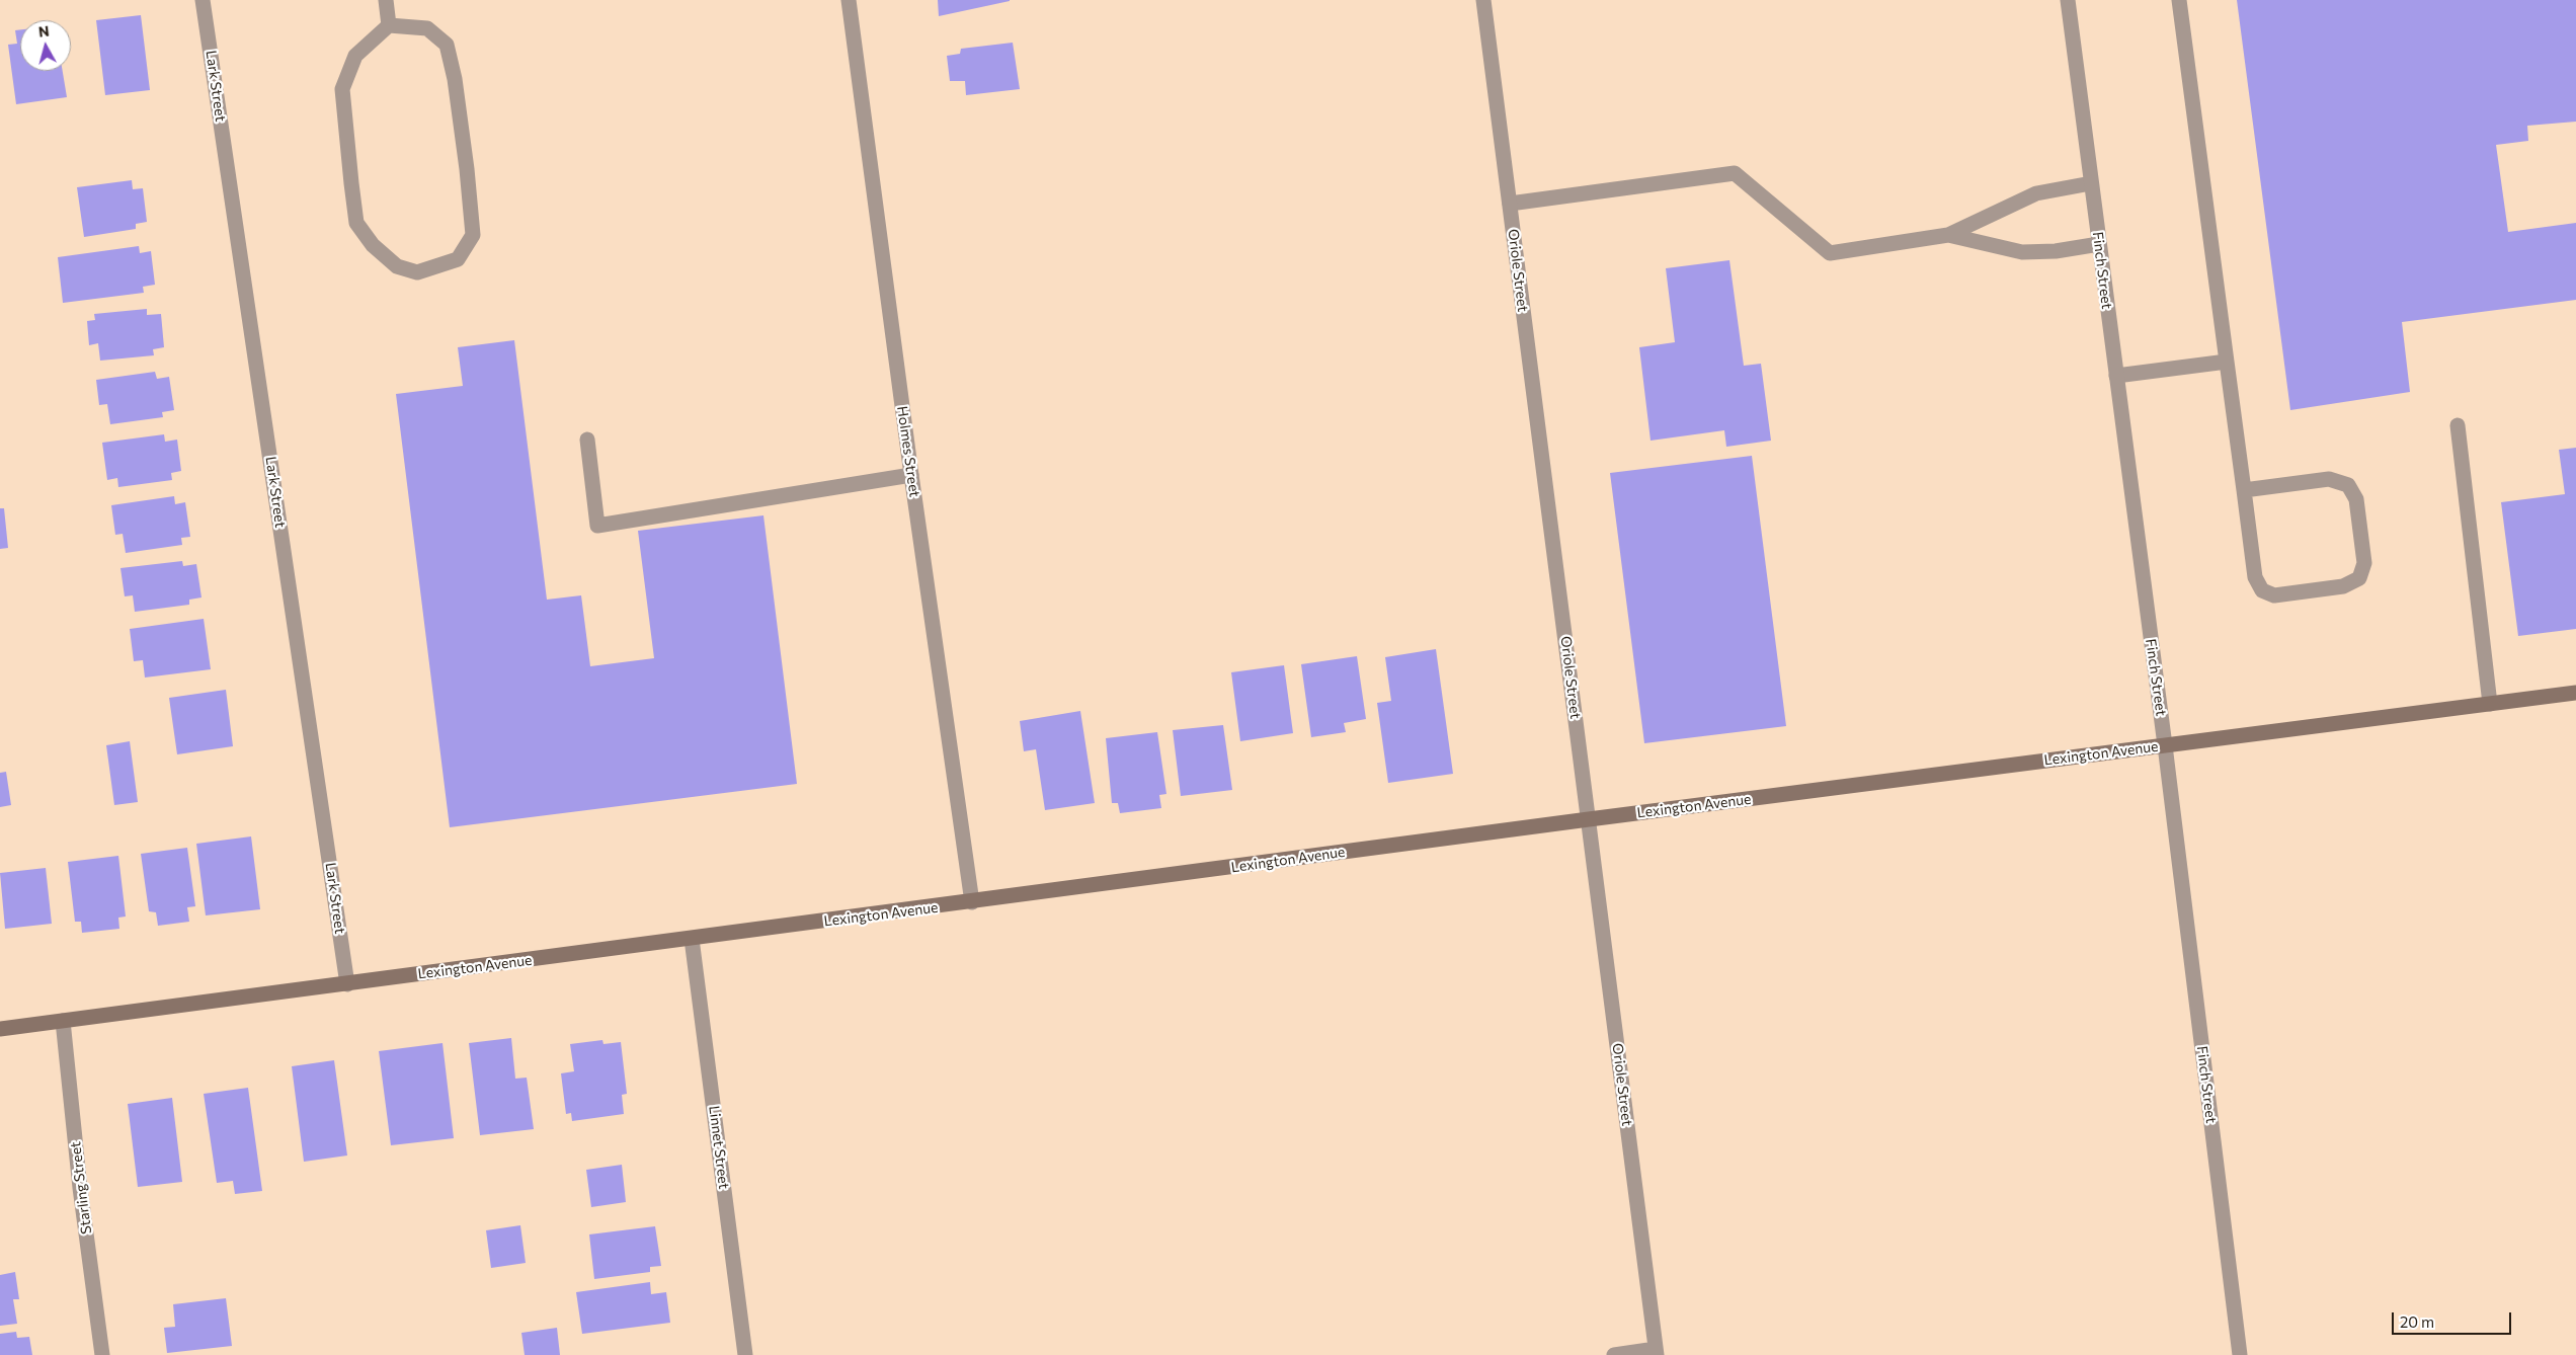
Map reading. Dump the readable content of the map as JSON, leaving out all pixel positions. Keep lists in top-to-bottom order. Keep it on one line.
{"streets":{"main road":["Lexington Avenue"],"street":["Lark Street","Oriole Street","Finch Street","Holmes Street","Linnet Street","Starling Street"]},"crossings":[["Lark Street","Lexington Avenue"],["Oriole Street","Lexington Avenue"],["Finch Street","Lexington Avenue"],["Holmes Street","Lexington Avenue"],["Lexington Avenue","Linnet Street"],["Lexington Avenue","Starling Street"]],"scale_bar":"20 m","north":"top"}
